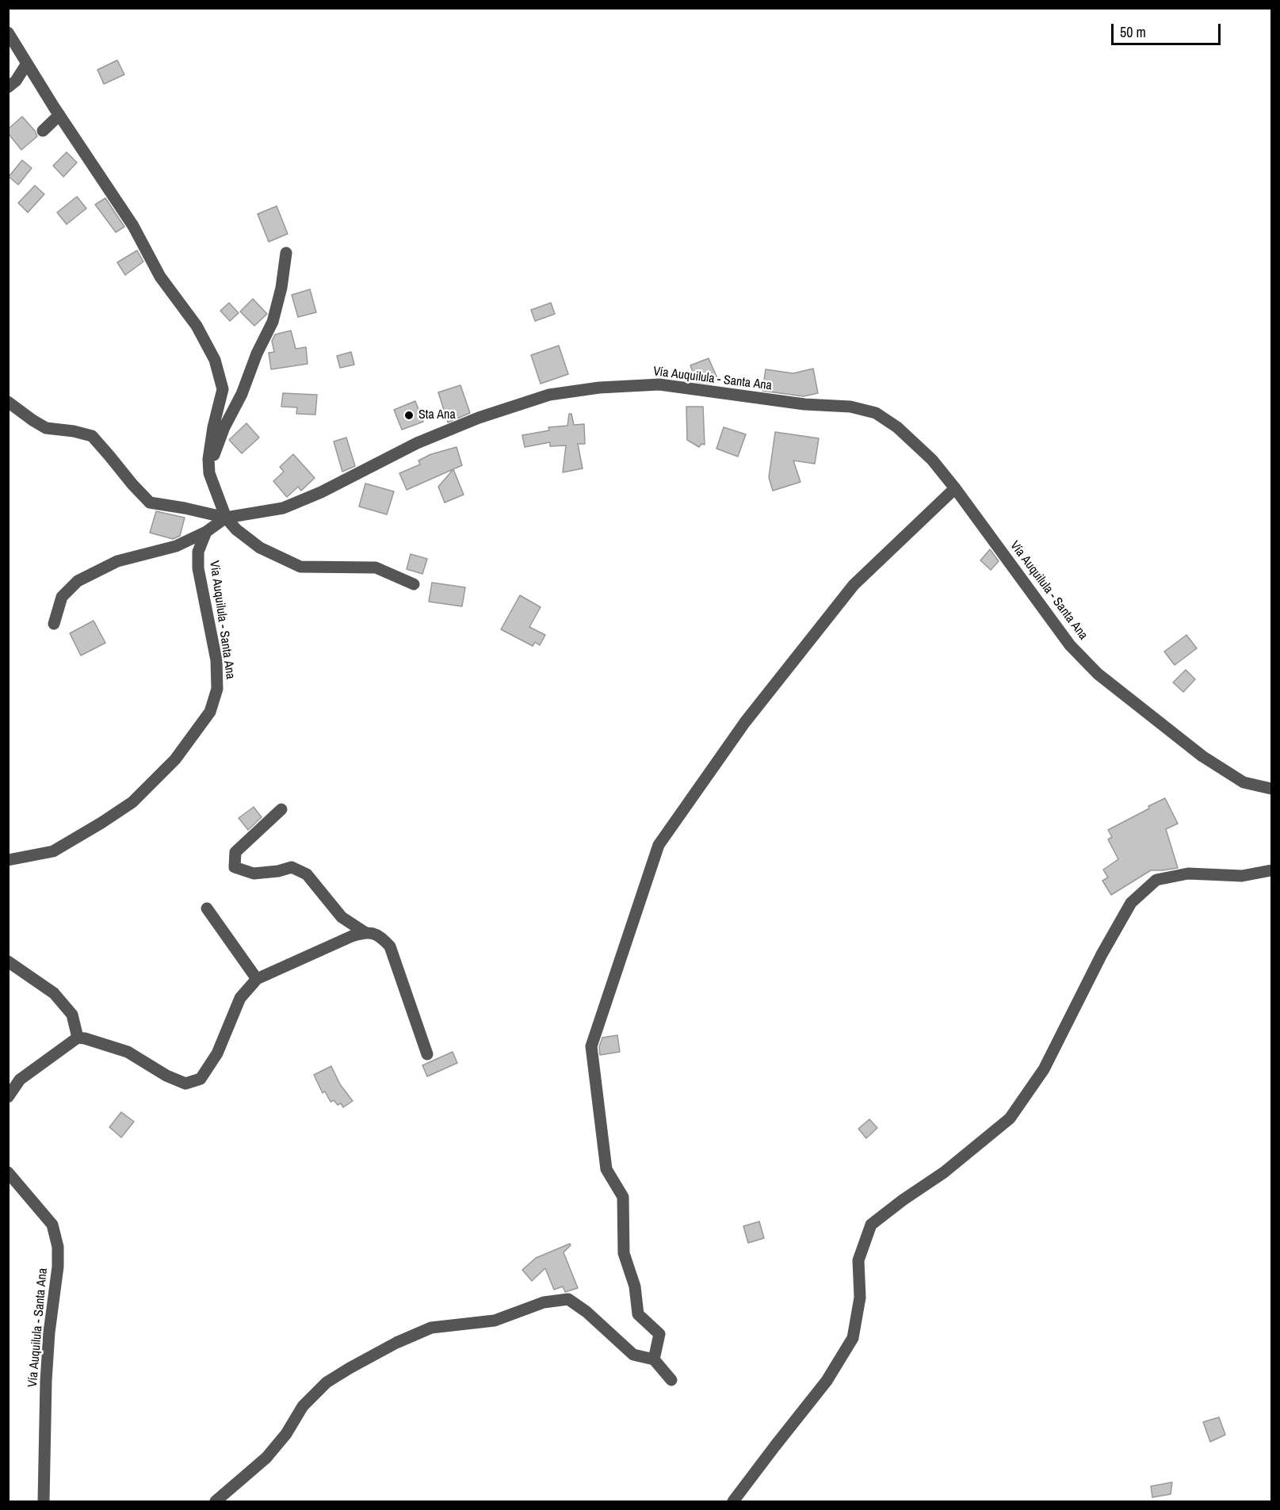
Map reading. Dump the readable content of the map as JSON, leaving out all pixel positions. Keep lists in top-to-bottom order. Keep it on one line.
{"streets":{"street":["Vía Auquilula - Santa Ana"]},"places":["Sta Ana"],"scale_bar":"50 m"}
